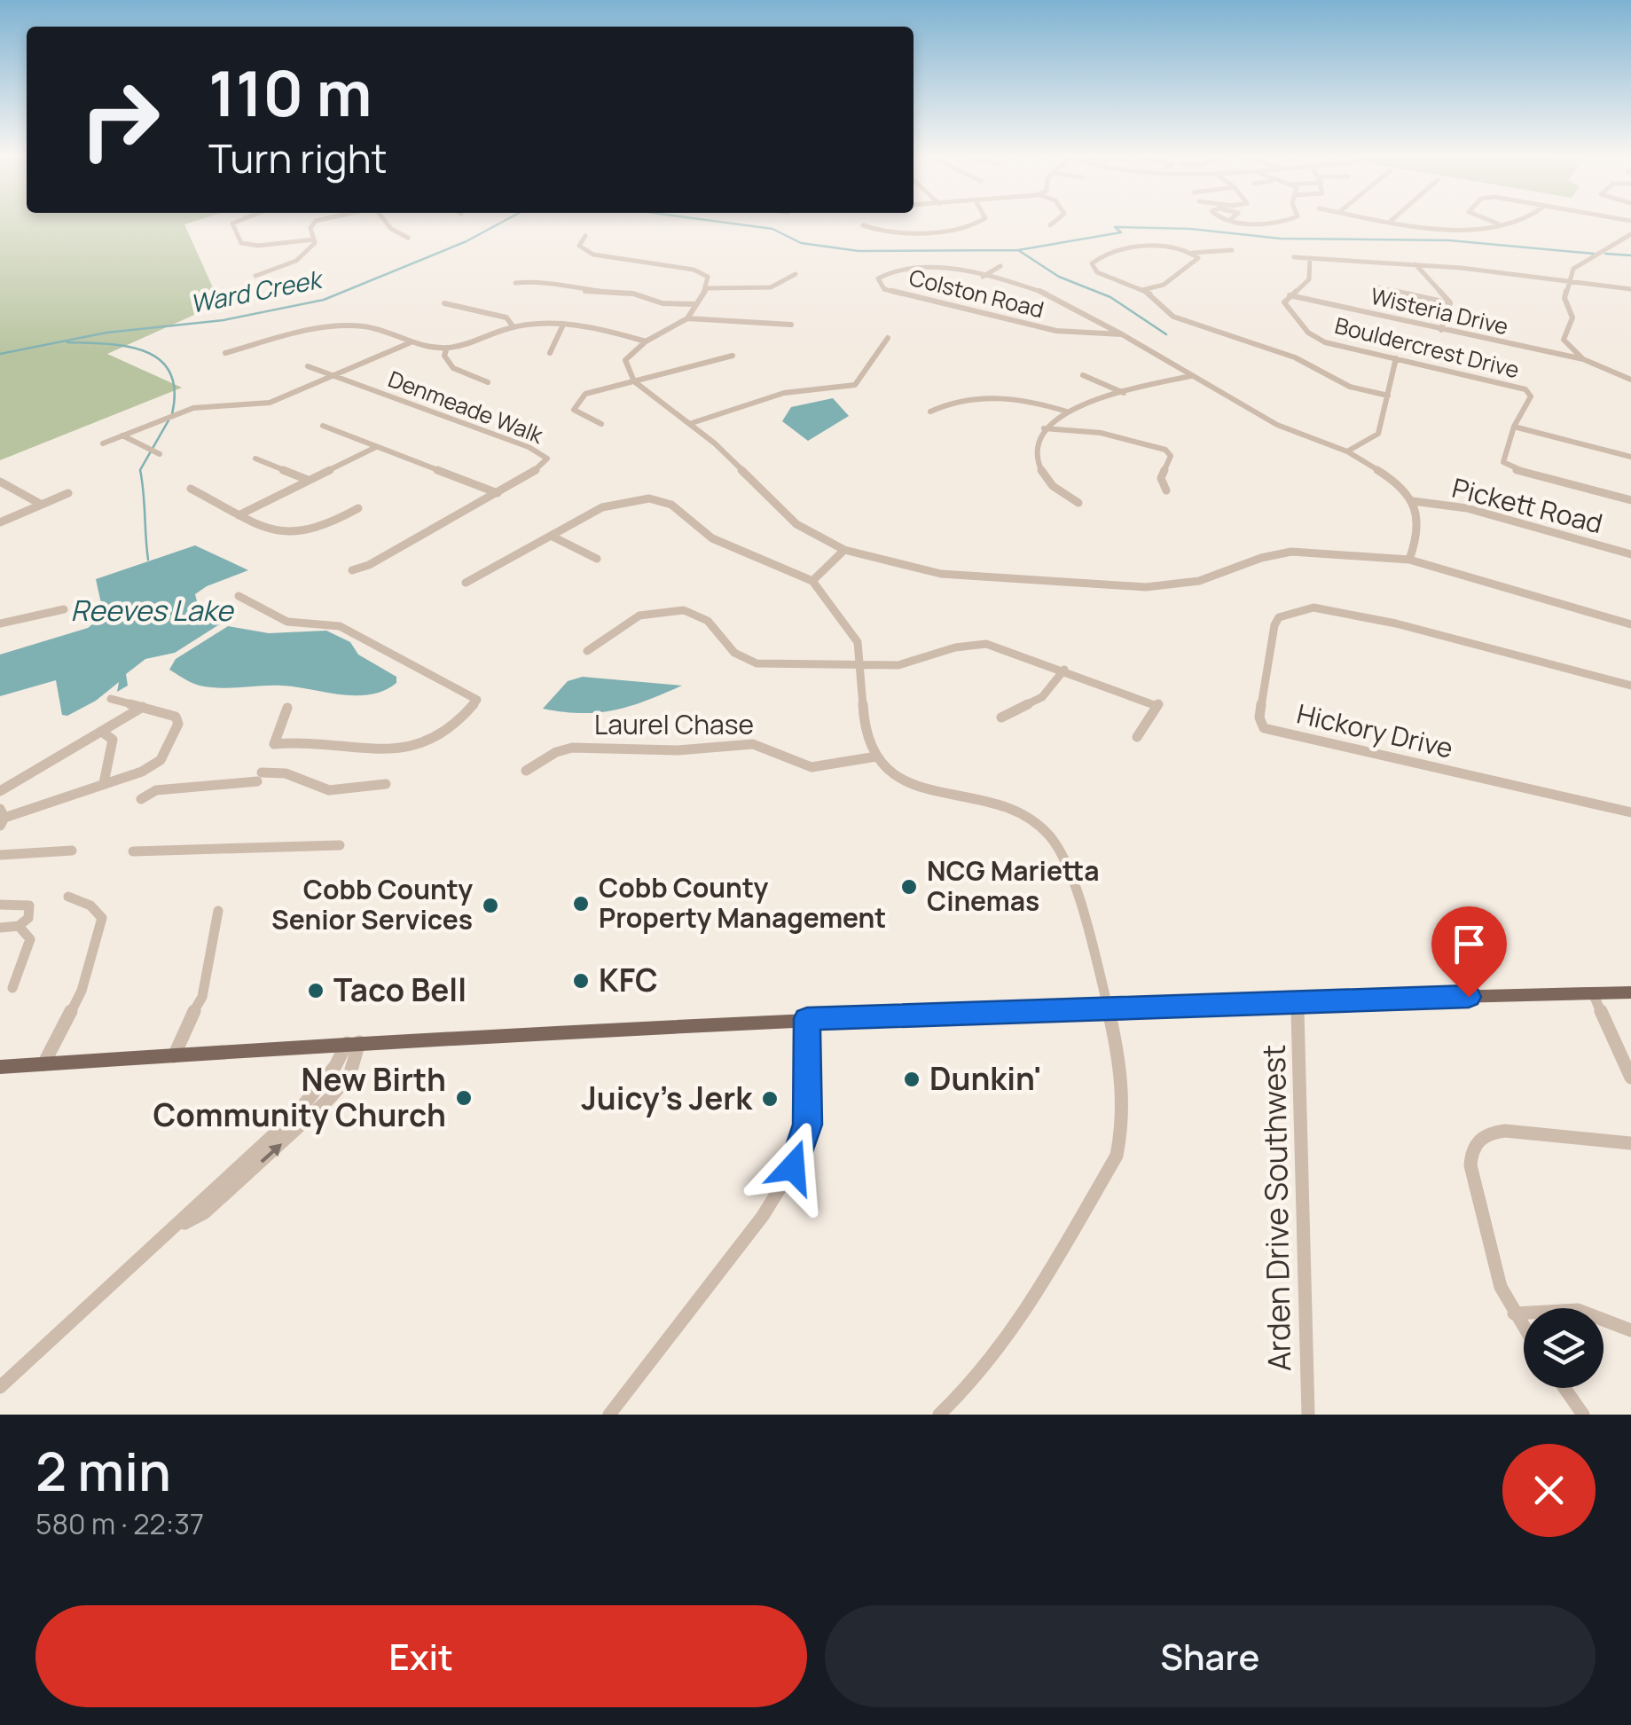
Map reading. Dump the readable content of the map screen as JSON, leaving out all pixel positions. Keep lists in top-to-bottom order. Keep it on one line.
{"streets":{"street":["Colston Road","Wisteria Drive","Bouldercrest Drive","Denmeade Walk","Pickett Road","Laurel Chase","Hickory Drive","Arden Drive Southwest"]},"crossings":[["Colston Road","Pickett Road"],["Wisteria Drive","Bouldercrest Drive"]],"water":["Ward Creek","Reeves Lake"],"places":["NCG Marietta Cinemas","Cobb County Property Management","Cobb County Senior Services","KFC","Taco Bell","Dunkin'","New Birth Community Church","Juicy's Jerk"],"page":{"turn":["110 m","Turn right"],"heading":["2 min","580 m · 22:37"],"buttons":["Exit","Share"]}}
